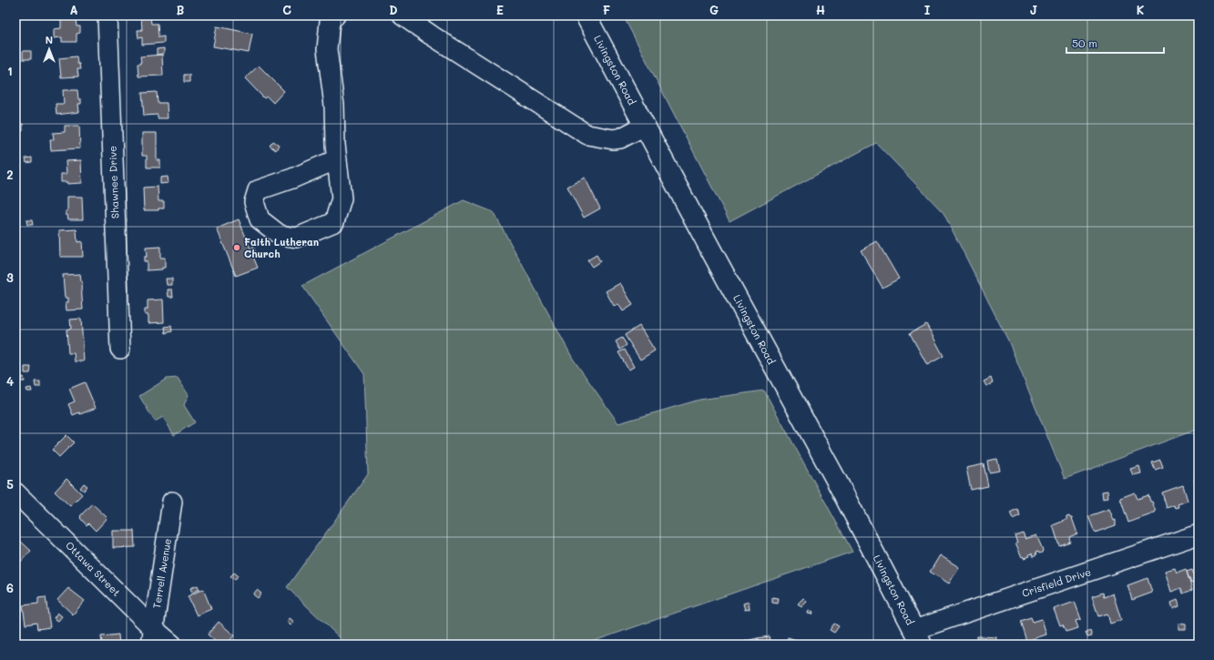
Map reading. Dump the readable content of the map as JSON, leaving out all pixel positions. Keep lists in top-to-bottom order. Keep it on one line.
{"streets":{"main road":["Livingston Road"],"street":["Shawnee Drive","Ottawa Street","Terrell Avenue","Crisfield Drive"]},"crossings":[["Livingston Road","Crisfield Drive"],["Ottawa Street","Terrell Avenue"]],"places":["Faith Lutheran Church"],"scale_bar":"50 m","north":"top","grid":{"columns":["A","B","C","D","E","F","G","H","I","J","K"],"rows":["1","2","3","4","5","6"]}}
